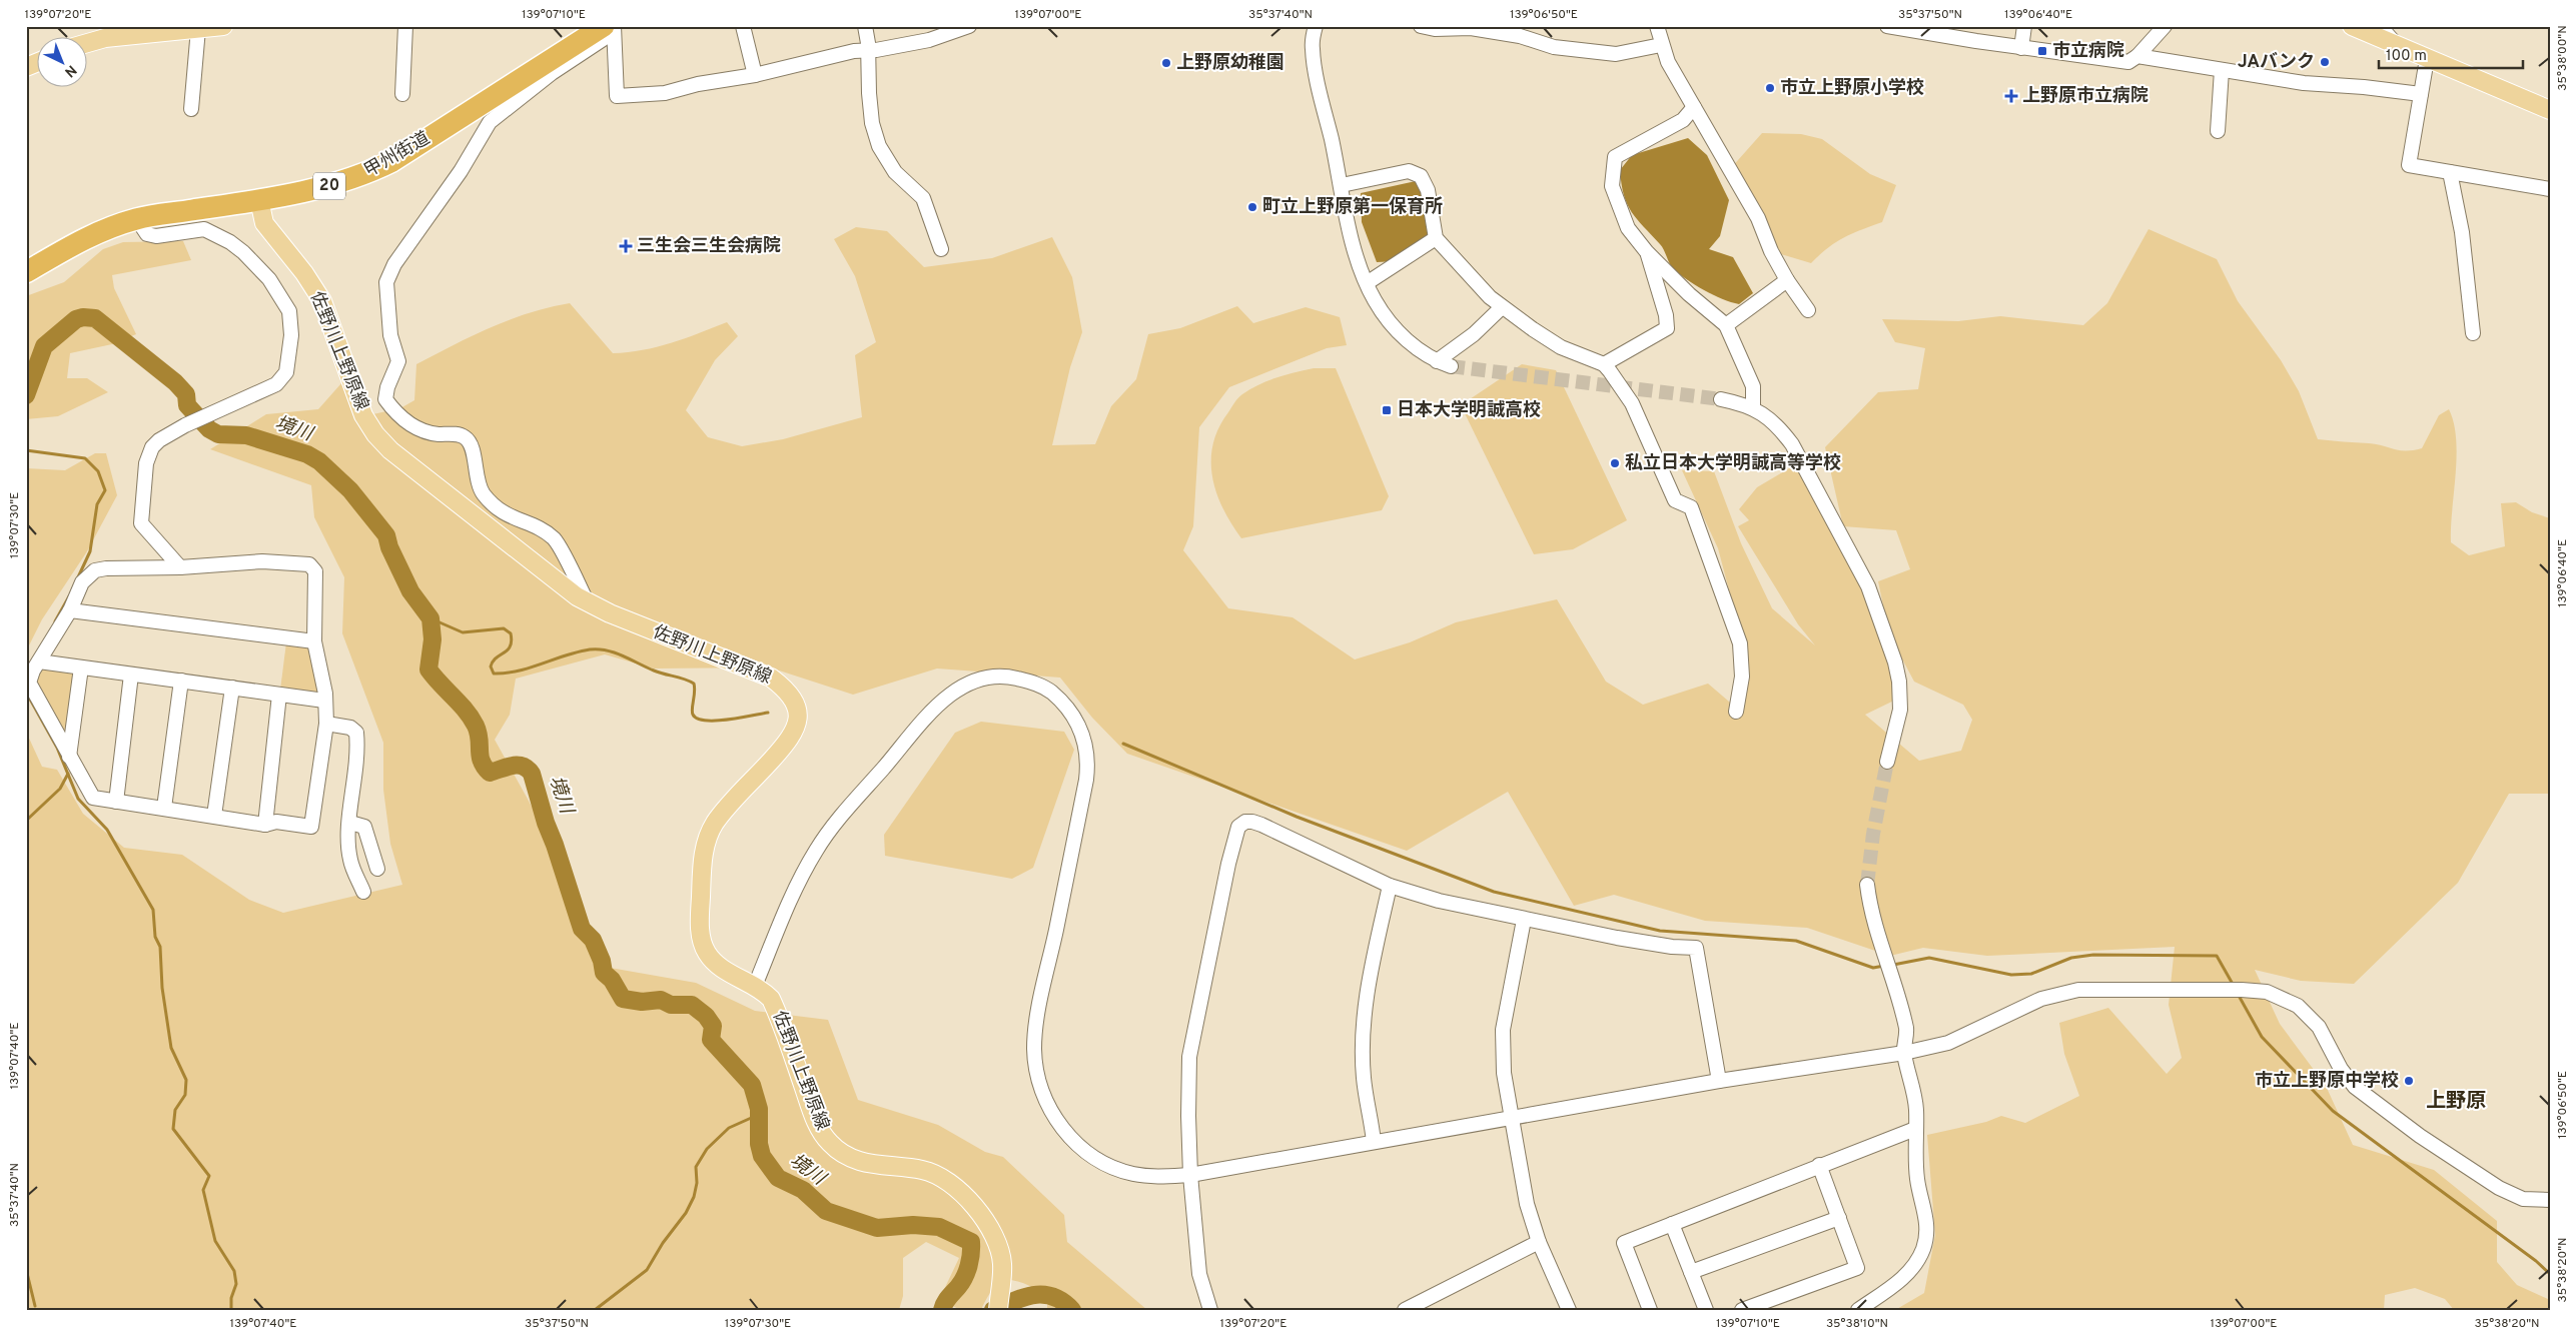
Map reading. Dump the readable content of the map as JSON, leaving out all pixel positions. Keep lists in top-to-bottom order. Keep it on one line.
{"streets":{"highway":["甲州街道","20"],"main road":["佐野川上野原線"]},"crossings":[["甲州街道","佐野川上野原線"]],"districts":["上野原"],"water":["境川"],"places":{"transit":["市立病院","日本大学明誠高校"],"other":["JAバンク","上野原幼稚園","市立上野原小学校","町立上野原第一保育所","私立日本大学明誠高等学校","市立上野原中学校"],"health":["上野原市立病院","三生会三生会病院"]},"scale_bar":"100 m","north":"bottom right","coordinates":["139°07'20\"E","139°07'10\"E","139°07'00\"E","35°37'40\"N","139°06'50\"E","35°37'50\"N","139°06'40\"E","35°38'00\"N","139°07'30\"E","139°07'40\"E","35°38'20\"N","35°38'10\"N"]}
